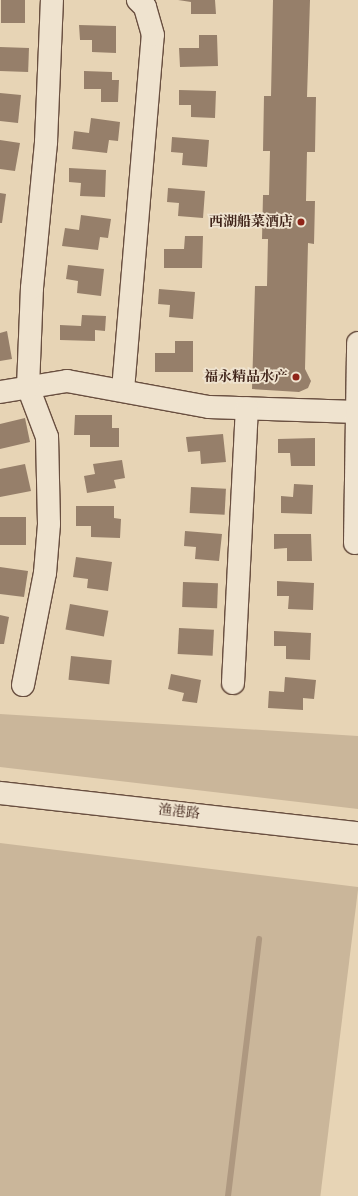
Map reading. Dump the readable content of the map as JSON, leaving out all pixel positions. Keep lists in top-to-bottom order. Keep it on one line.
{"streets":{"street":["渔港路"]},"places":["西湖船菜酒店","福永精品水产"]}
